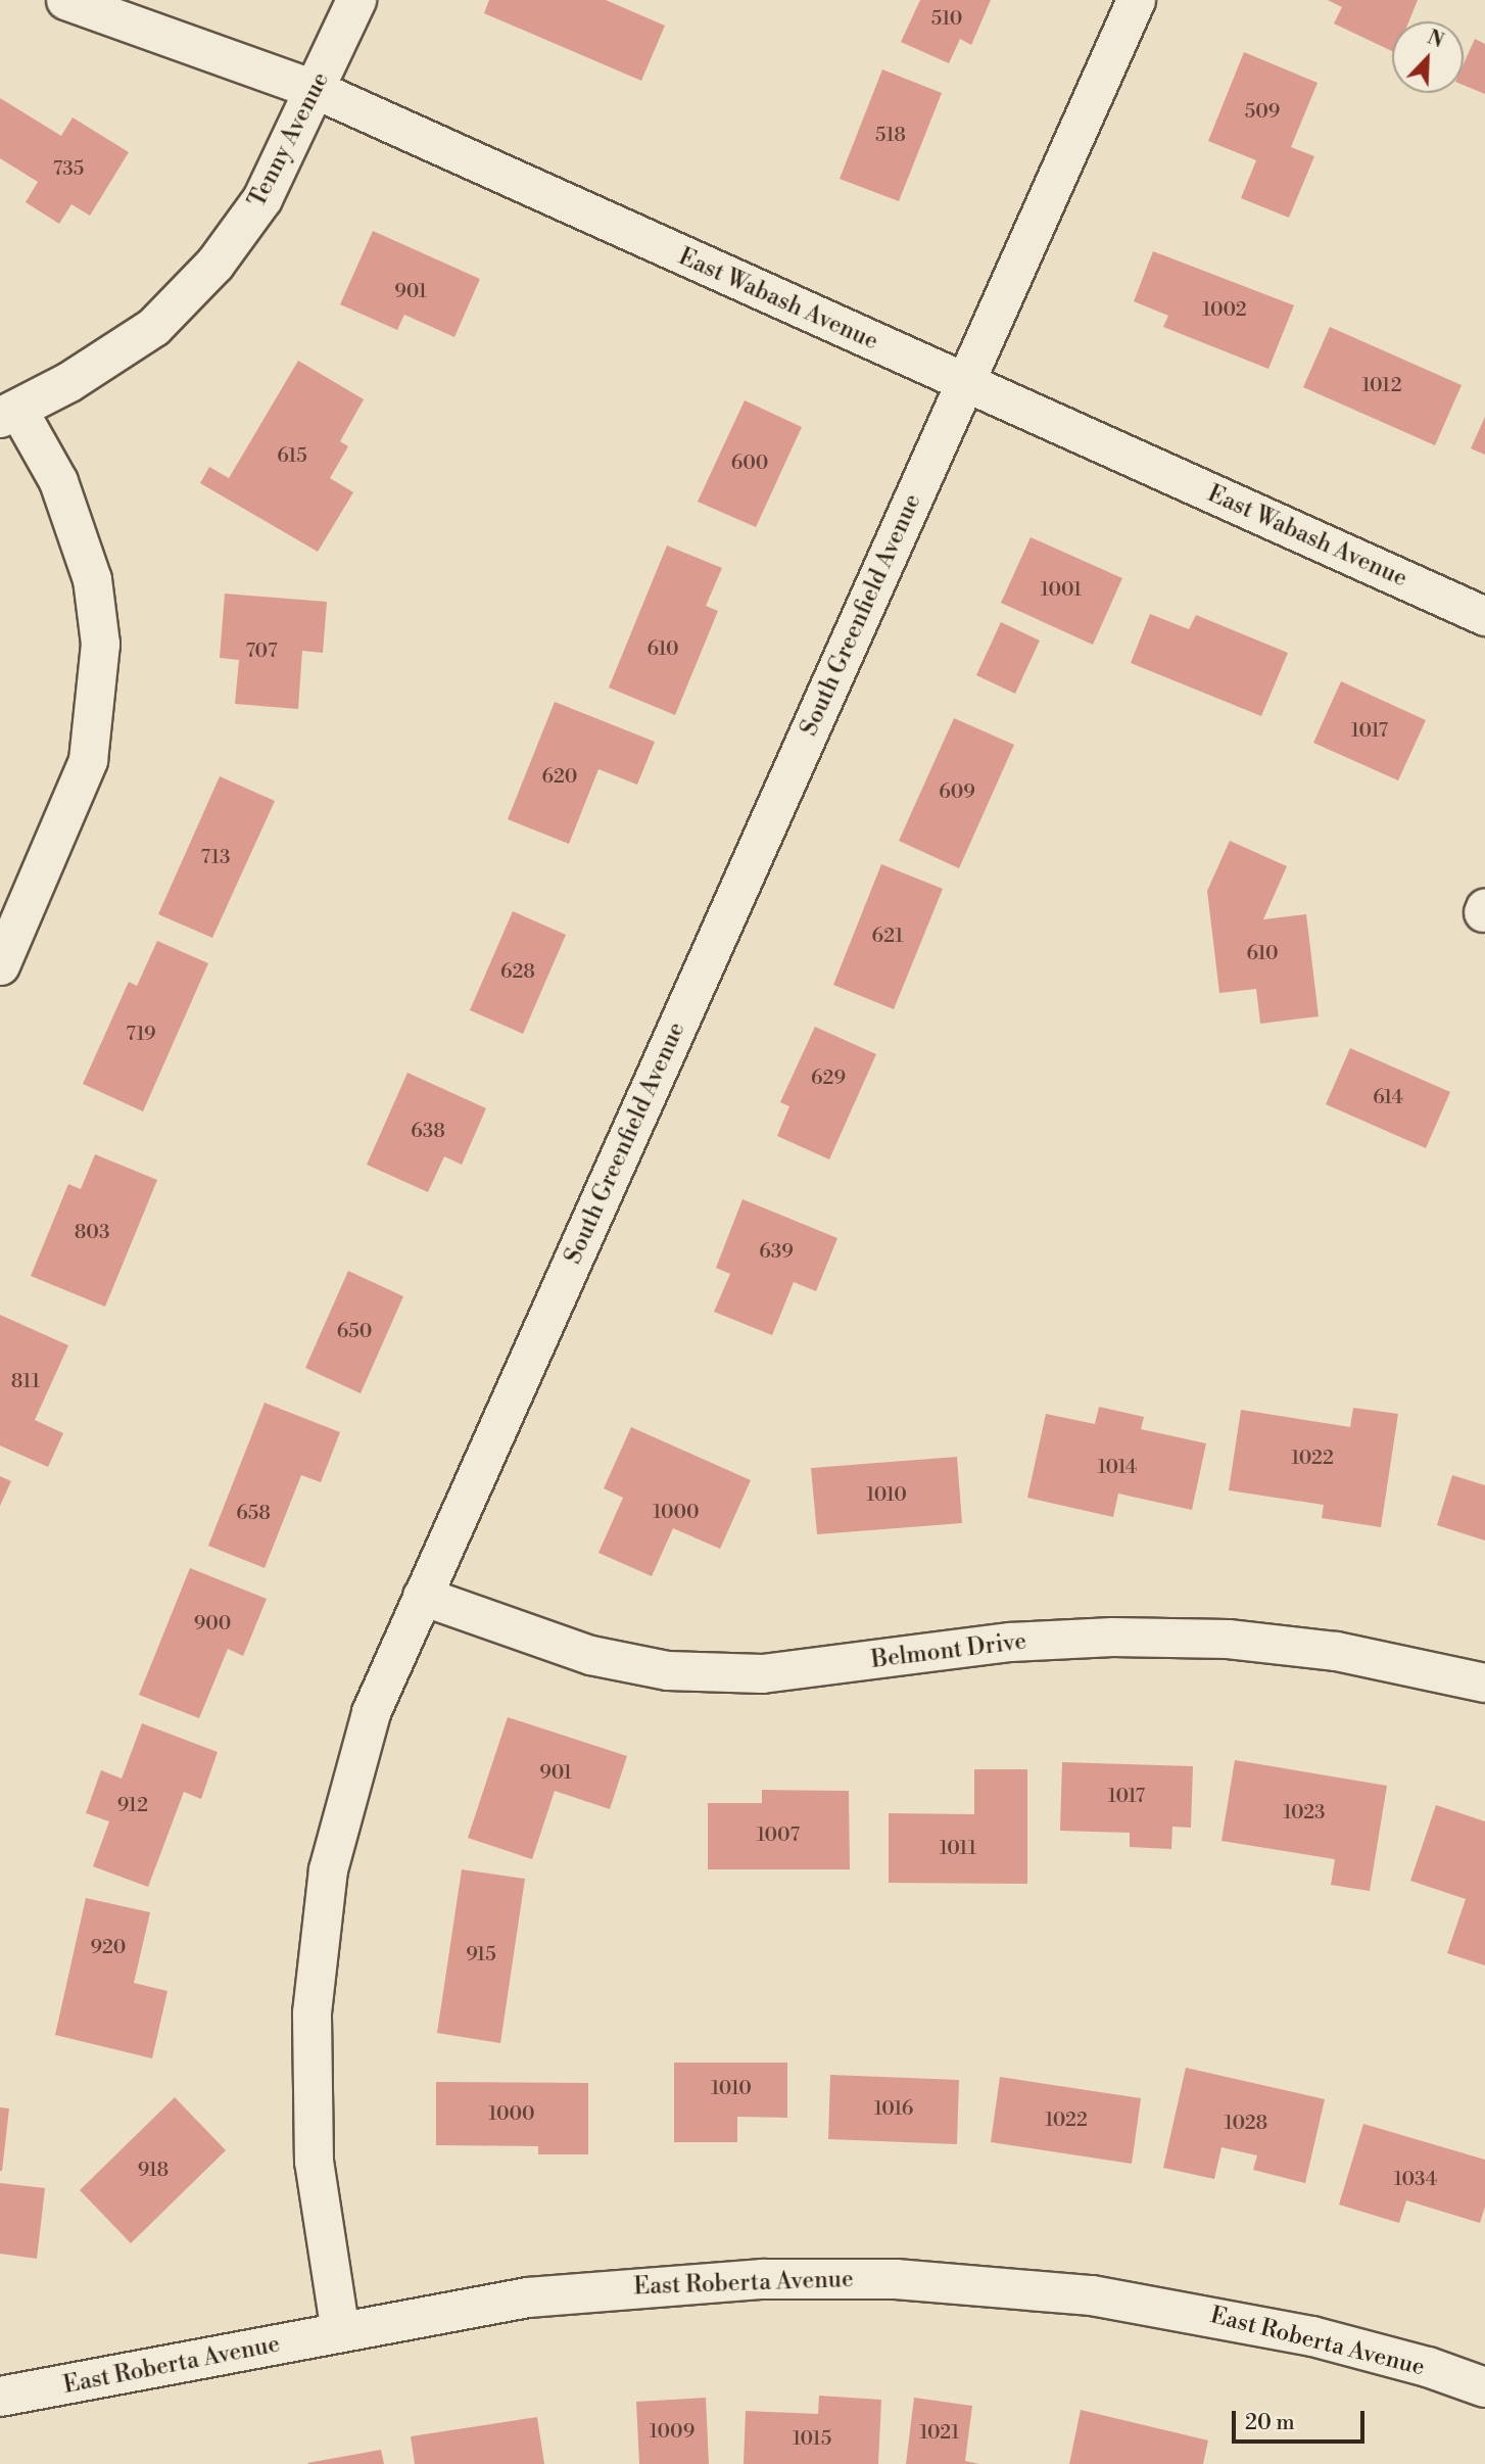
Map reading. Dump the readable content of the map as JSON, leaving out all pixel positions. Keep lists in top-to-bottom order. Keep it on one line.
{"streets":{"street":["Tenny Avenue","East Wabash Avenue","South Greenfield Avenue","Belmont Drive","East Roberta Avenue"]},"crossings":[["Tenny Avenue","East Wabash Avenue"],["East Wabash Avenue","South Greenfield Avenue"],["South Greenfield Avenue","Belmont Drive"],["South Greenfield Avenue","East Roberta Avenue"]],"house_numbers":["510","509","518","735","901","1002","1012","615","600","1001","610","707","1017","620","609","713","621","610","628","719","629","614","638","803","639","650","811","1022","1014","1010","1000","658","900","901","1017","912","1023","1007","1011","920","915","1010","1016","1000","1022","1028","918","1034","1009","1021","1015"],"scale_bar":"20 m","north":"top right"}
